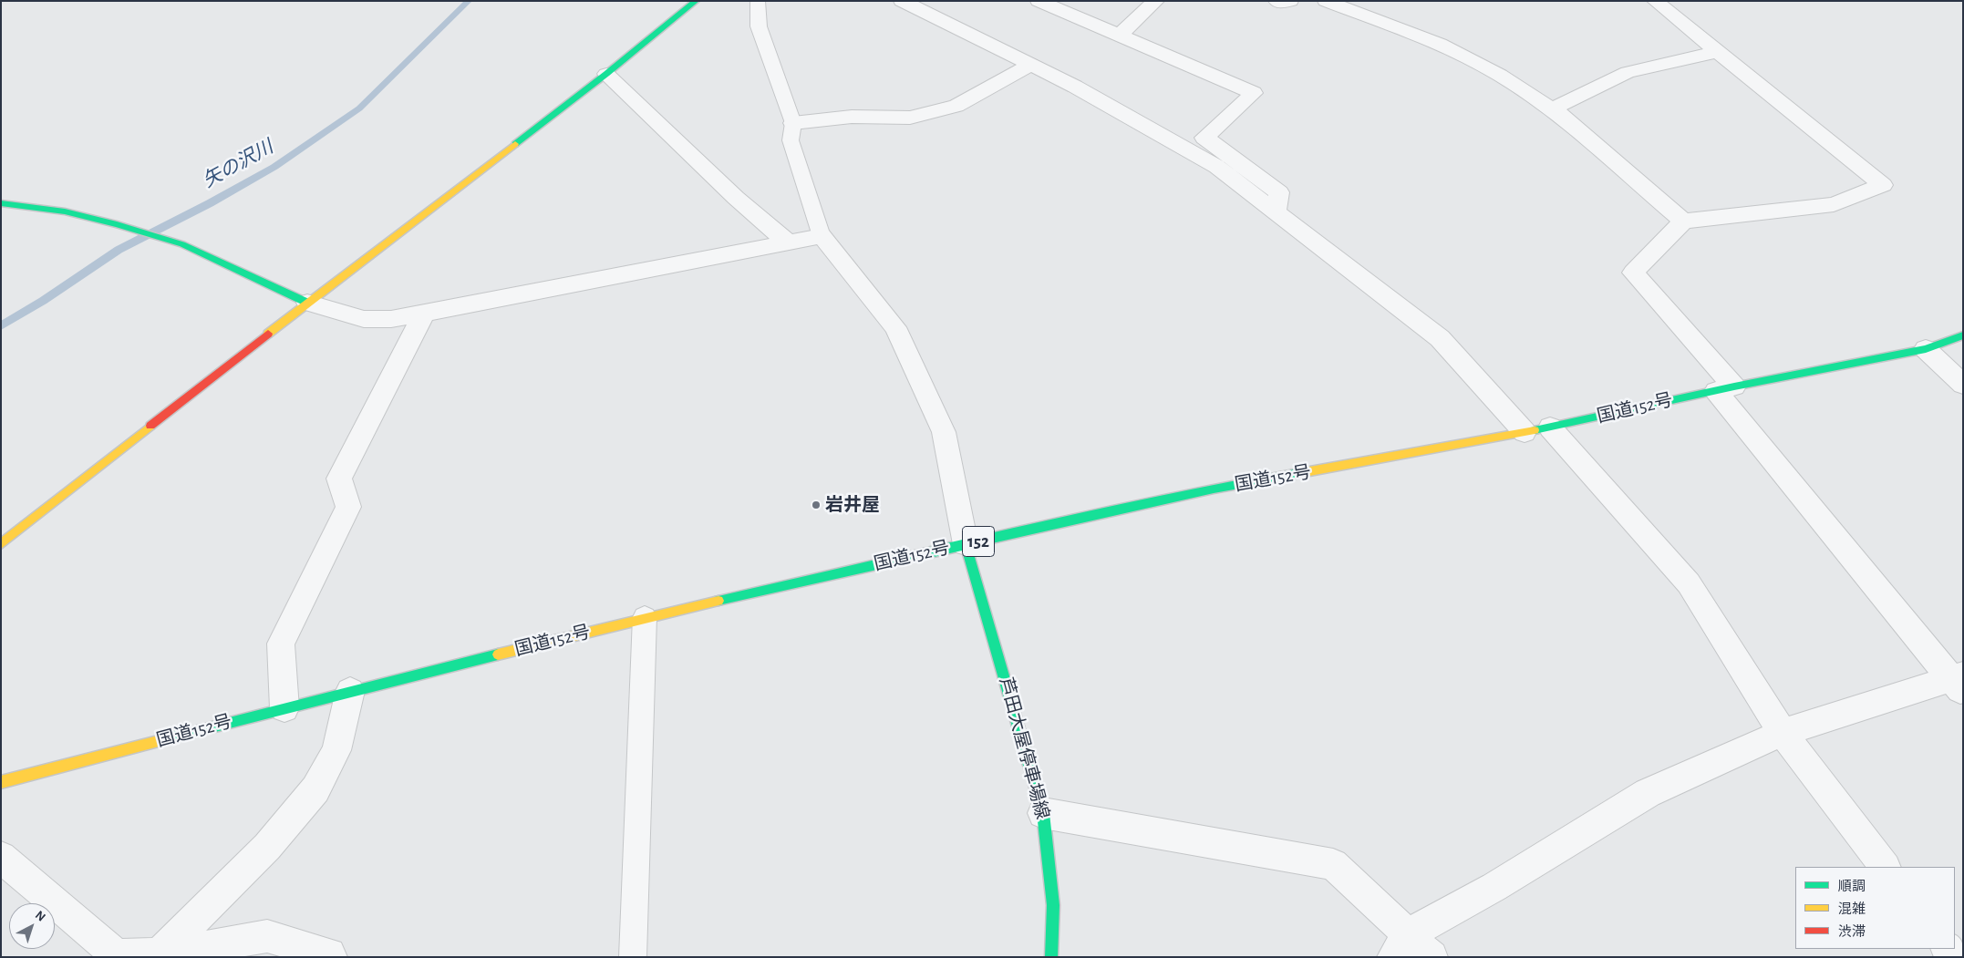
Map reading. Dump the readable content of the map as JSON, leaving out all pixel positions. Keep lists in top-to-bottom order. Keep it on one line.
{"streets":{"main road":["国道152号","152","芦田大屋停車場線"]},"crossings":[["国道152号","芦田大屋停車場線"]],"water":["矢の沢川"],"places":["岩井屋"],"legend":["順調","混雑","渋滞"],"north":"top right"}
